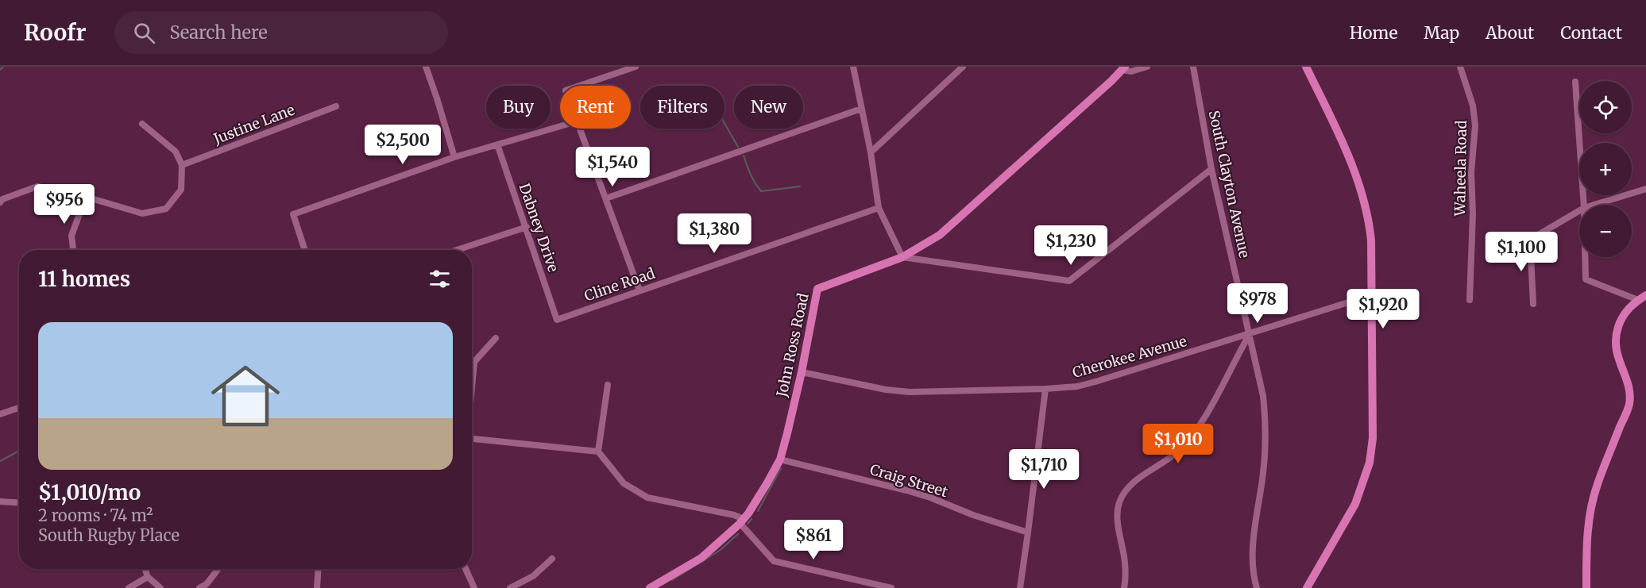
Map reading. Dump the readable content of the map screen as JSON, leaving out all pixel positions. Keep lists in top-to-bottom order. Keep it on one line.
{"streets":{"street":["Justine Lane","Waheela Road","South Clayton Avenue","Dabney Drive","Cline Road","John Ross Road","Cherokee Avenue","Craig Street"]},"crossings":[["South Clayton Avenue","Cherokee Avenue"],["Dabney Drive","Cline Road"],["John Ross Road","Cherokee Avenue"],["John Ross Road","Craig Street"]],"page":{"header":"Roofr","search":"Search here","nav":["Home","Map","About","Contact"],"map_buttons":["+","−"],"chip":["Buy","Rent","Filters","New"],"price":["$2,500","$1,540","$956","$1,380","$1,230","$1,100","$978","$1,920","$1,010","$1,710","$861"],"heading":"11 homes","list":[{"name":"$1,010/mo","note":"2 rooms · 74 m² · South Rugby Place"}]}}
